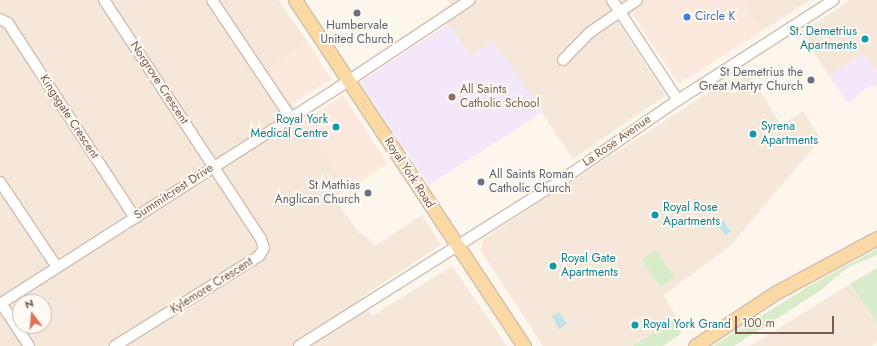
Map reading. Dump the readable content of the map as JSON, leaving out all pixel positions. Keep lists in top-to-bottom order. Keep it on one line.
{"streets":{"main road":["Royal York Road"],"street":["Norgrove Crescent","Kingsgate Crescent","La Rose Avenue","Summitcrest Drive","Kylemore Crescent"]},"crossings":[["Norgrove Crescent","Summitcrest Drive"],["Norgrove Crescent","Kylemore Crescent"],["Kingsgate Crescent","Summitcrest Drive"],["La Rose Avenue","Royal York Road"],["Royal York Road","Summitcrest Drive"],["Summitcrest Drive","Kylemore Crescent"]],"places":["Humbervale United Church","Circle K","St. Demetrius Apartments","St Demetrius the Great Martyr Church","All Saints Catholic School","Royal York Medical Centre","Syrena Apartments","All Saints Roman Catholic Church","St Mathias Anglican Church","Royal Rose Apartments","Royal Gate Apartments","Royal York Grand"],"scale_bar":"100 m","north":"top"}
